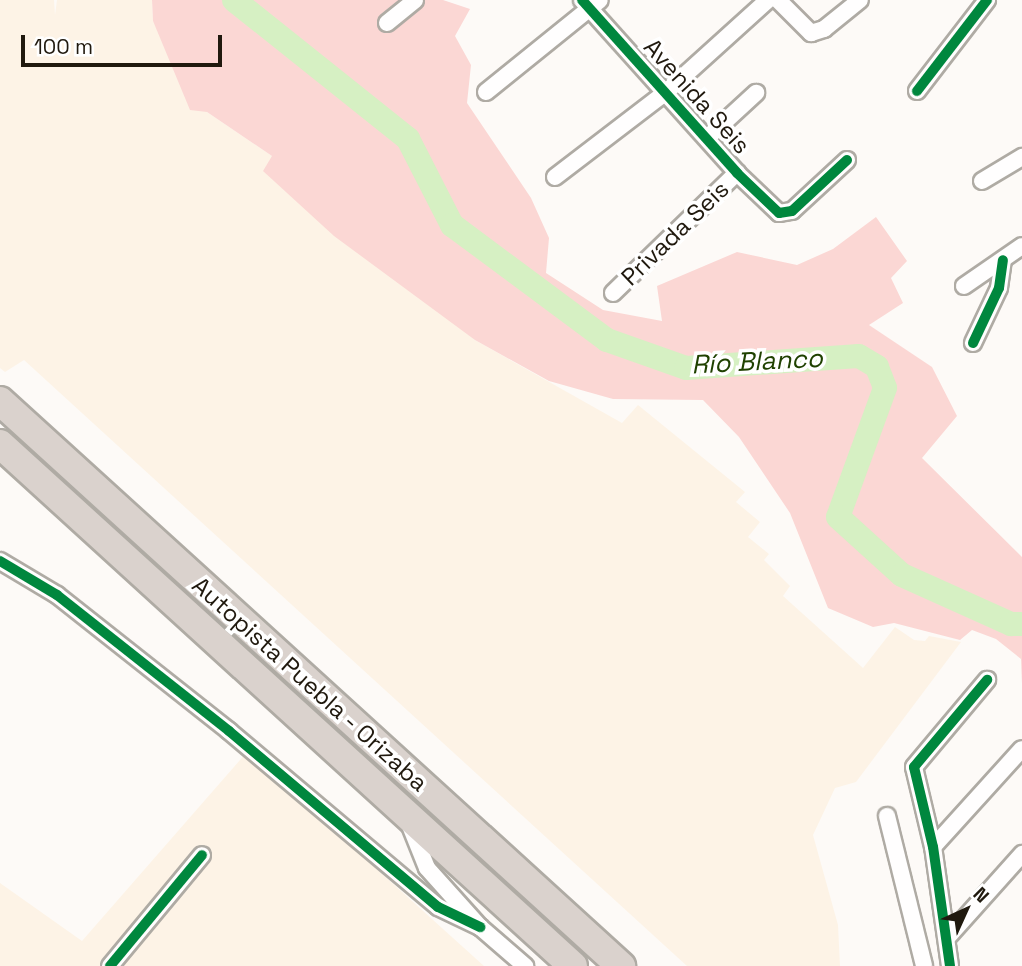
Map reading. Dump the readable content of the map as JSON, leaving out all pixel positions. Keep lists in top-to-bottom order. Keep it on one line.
{"streets":{"highway":["Autopista Puebla - Orizaba"],"street":["Avenida Seis","Privada Seis"]},"crossings":[["Avenida Seis","Privada Seis"]],"water":["Río Blanco"],"scale_bar":"100 m","north":"top right"}
